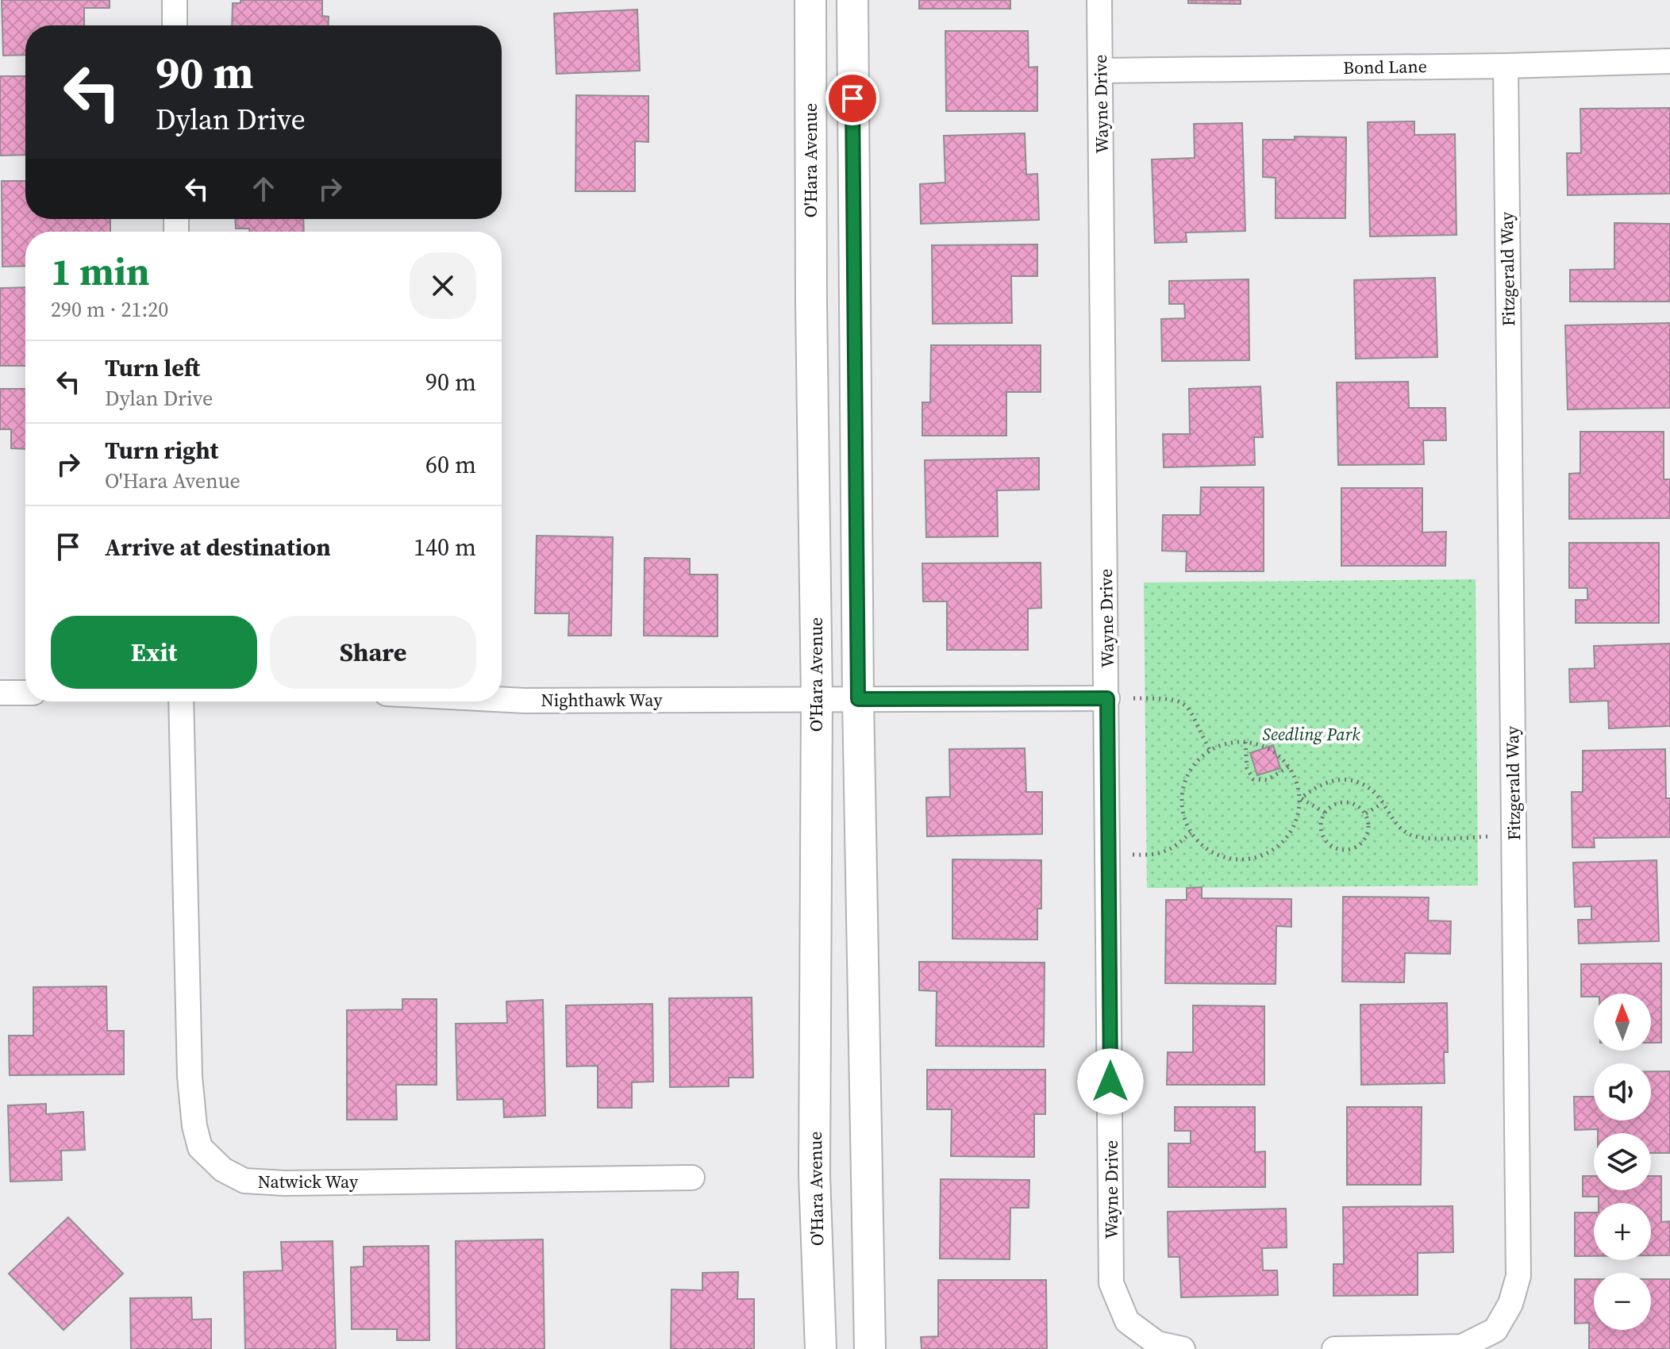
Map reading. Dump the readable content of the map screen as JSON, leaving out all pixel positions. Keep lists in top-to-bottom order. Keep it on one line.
{"streets":{"street":["Bond Lane","Wayne Drive","O'Hara Avenue","Fitzgerald Way","Nighthawk Way","Natwick Way"]},"crossings":[["Bond Lane","Wayne Drive"],["Bond Lane","Fitzgerald Way"],["Wayne Drive","Nighthawk Way"],["O'Hara Avenue","Nighthawk Way"]],"parks":["Seedling Park"],"north":"top","page":{"turn":["90 m","Dylan Drive"],"heading":["1 min","290 m · 21:20"],"list":[{"name":"Turn left","note":"Dylan Drive","value":"90 m"},{"name":"Turn right","note":"O'Hara Avenue","value":"60 m"},{"name":"Arrive at destination","value":"140 m"}],"buttons":["Exit","Share"],"map_buttons":["+","−"]}}
